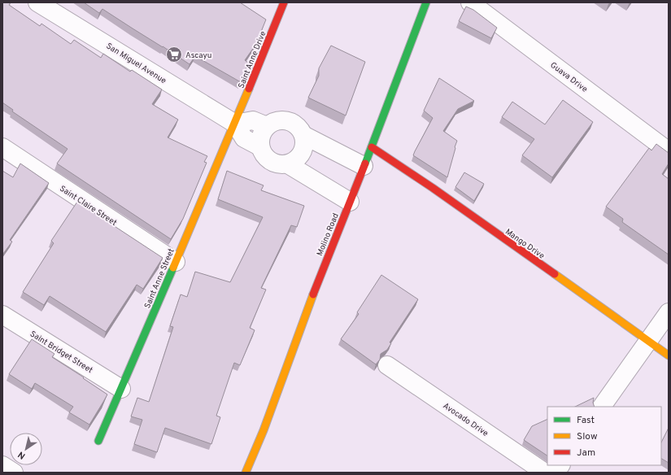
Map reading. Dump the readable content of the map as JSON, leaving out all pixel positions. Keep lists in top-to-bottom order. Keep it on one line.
{"streets":{"street":["Saint Anne Drive","San Miguel Avenue","Guava Drive","Saint Claire Street","Molino Road","Mango Drive","Saint Anne Street","Saint Bridget Street","Avocado Drive"]},"crossings":[["Saint Anne Drive","San Miguel Avenue"],["Saint Anne Drive","Saint Anne Street"],["San Miguel Avenue","Saint Anne Street"],["Saint Claire Street","Saint Anne Street"],["Molino Road","Mango Drive"],["Saint Anne Street","Saint Bridget Street"]],"places":{"supermarket":["Ascayu"]},"legend":["Fast","Slow","Jam"],"north":"bottom left"}
